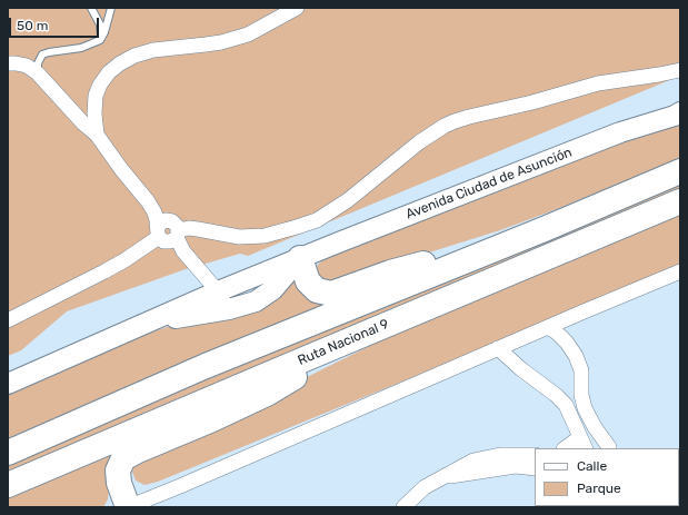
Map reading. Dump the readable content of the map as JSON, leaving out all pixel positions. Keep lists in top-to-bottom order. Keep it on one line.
{"streets":{"highway":["Ruta Nacional 9"],"street":["Avenida Ciudad de Asunción"]},"legend":["Calle","Parque"],"scale_bar":"50 m"}
